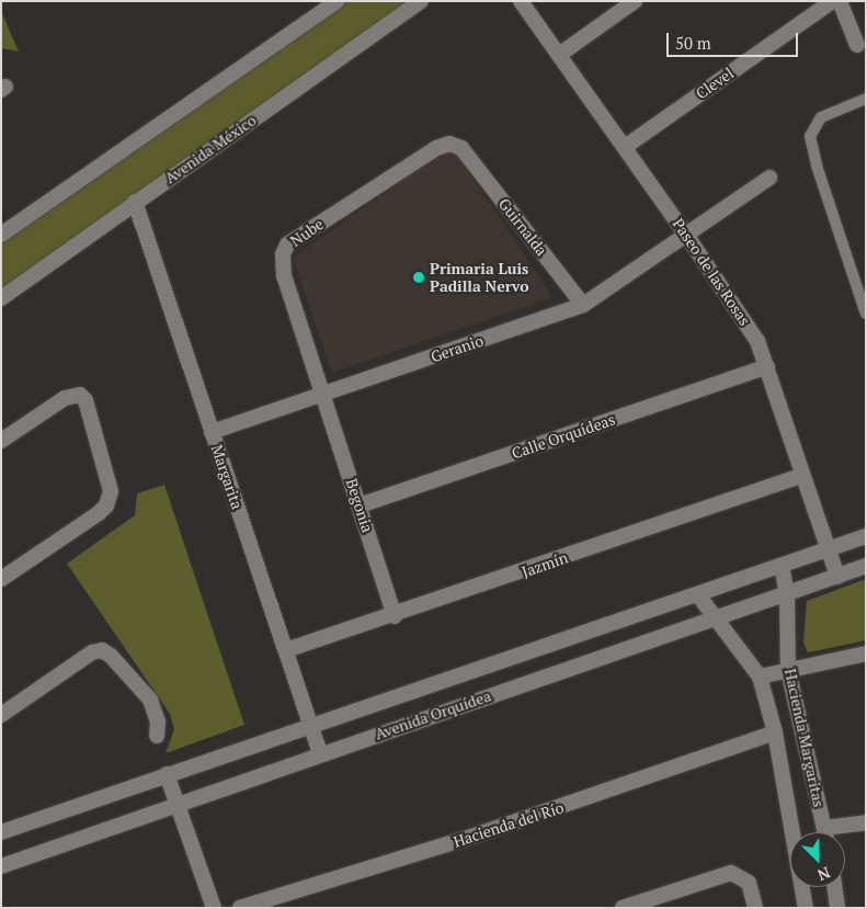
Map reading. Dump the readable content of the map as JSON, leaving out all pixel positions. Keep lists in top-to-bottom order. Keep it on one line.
{"streets":{"street":["Clevel","Avenida México","Guirnalda","Nube","Paseo de las Rosas","Geranio","Calle Orquídeas","Margarita","Begonia","Jazmín","Avenida Orquídea","Hacienda Margaritas","Hacienda del Río"]},"crossings":[["Clevel","Paseo de las Rosas"],["Avenida México","Margarita"],["Guirnalda","Nube"],["Guirnalda","Geranio"],["Nube","Geranio"],["Nube","Begonia"],["Paseo de las Rosas","Geranio"],["Paseo de las Rosas","Calle Orquídeas"],["Paseo de las Rosas","Jazmín"],["Paseo de las Rosas","Avenida Orquídea"],["Geranio","Margarita"],["Geranio","Begonia"],["Calle Orquídeas","Begonia"],["Margarita","Jazmín"],["Margarita","Avenida Orquídea"],["Begonia","Jazmín"],["Avenida Orquídea","Hacienda Margaritas"],["Hacienda Margaritas","Hacienda del Río"]],"places":["Primaria Luis Padilla Nervo"],"scale_bar":"50 m","north":"bottom right"}
